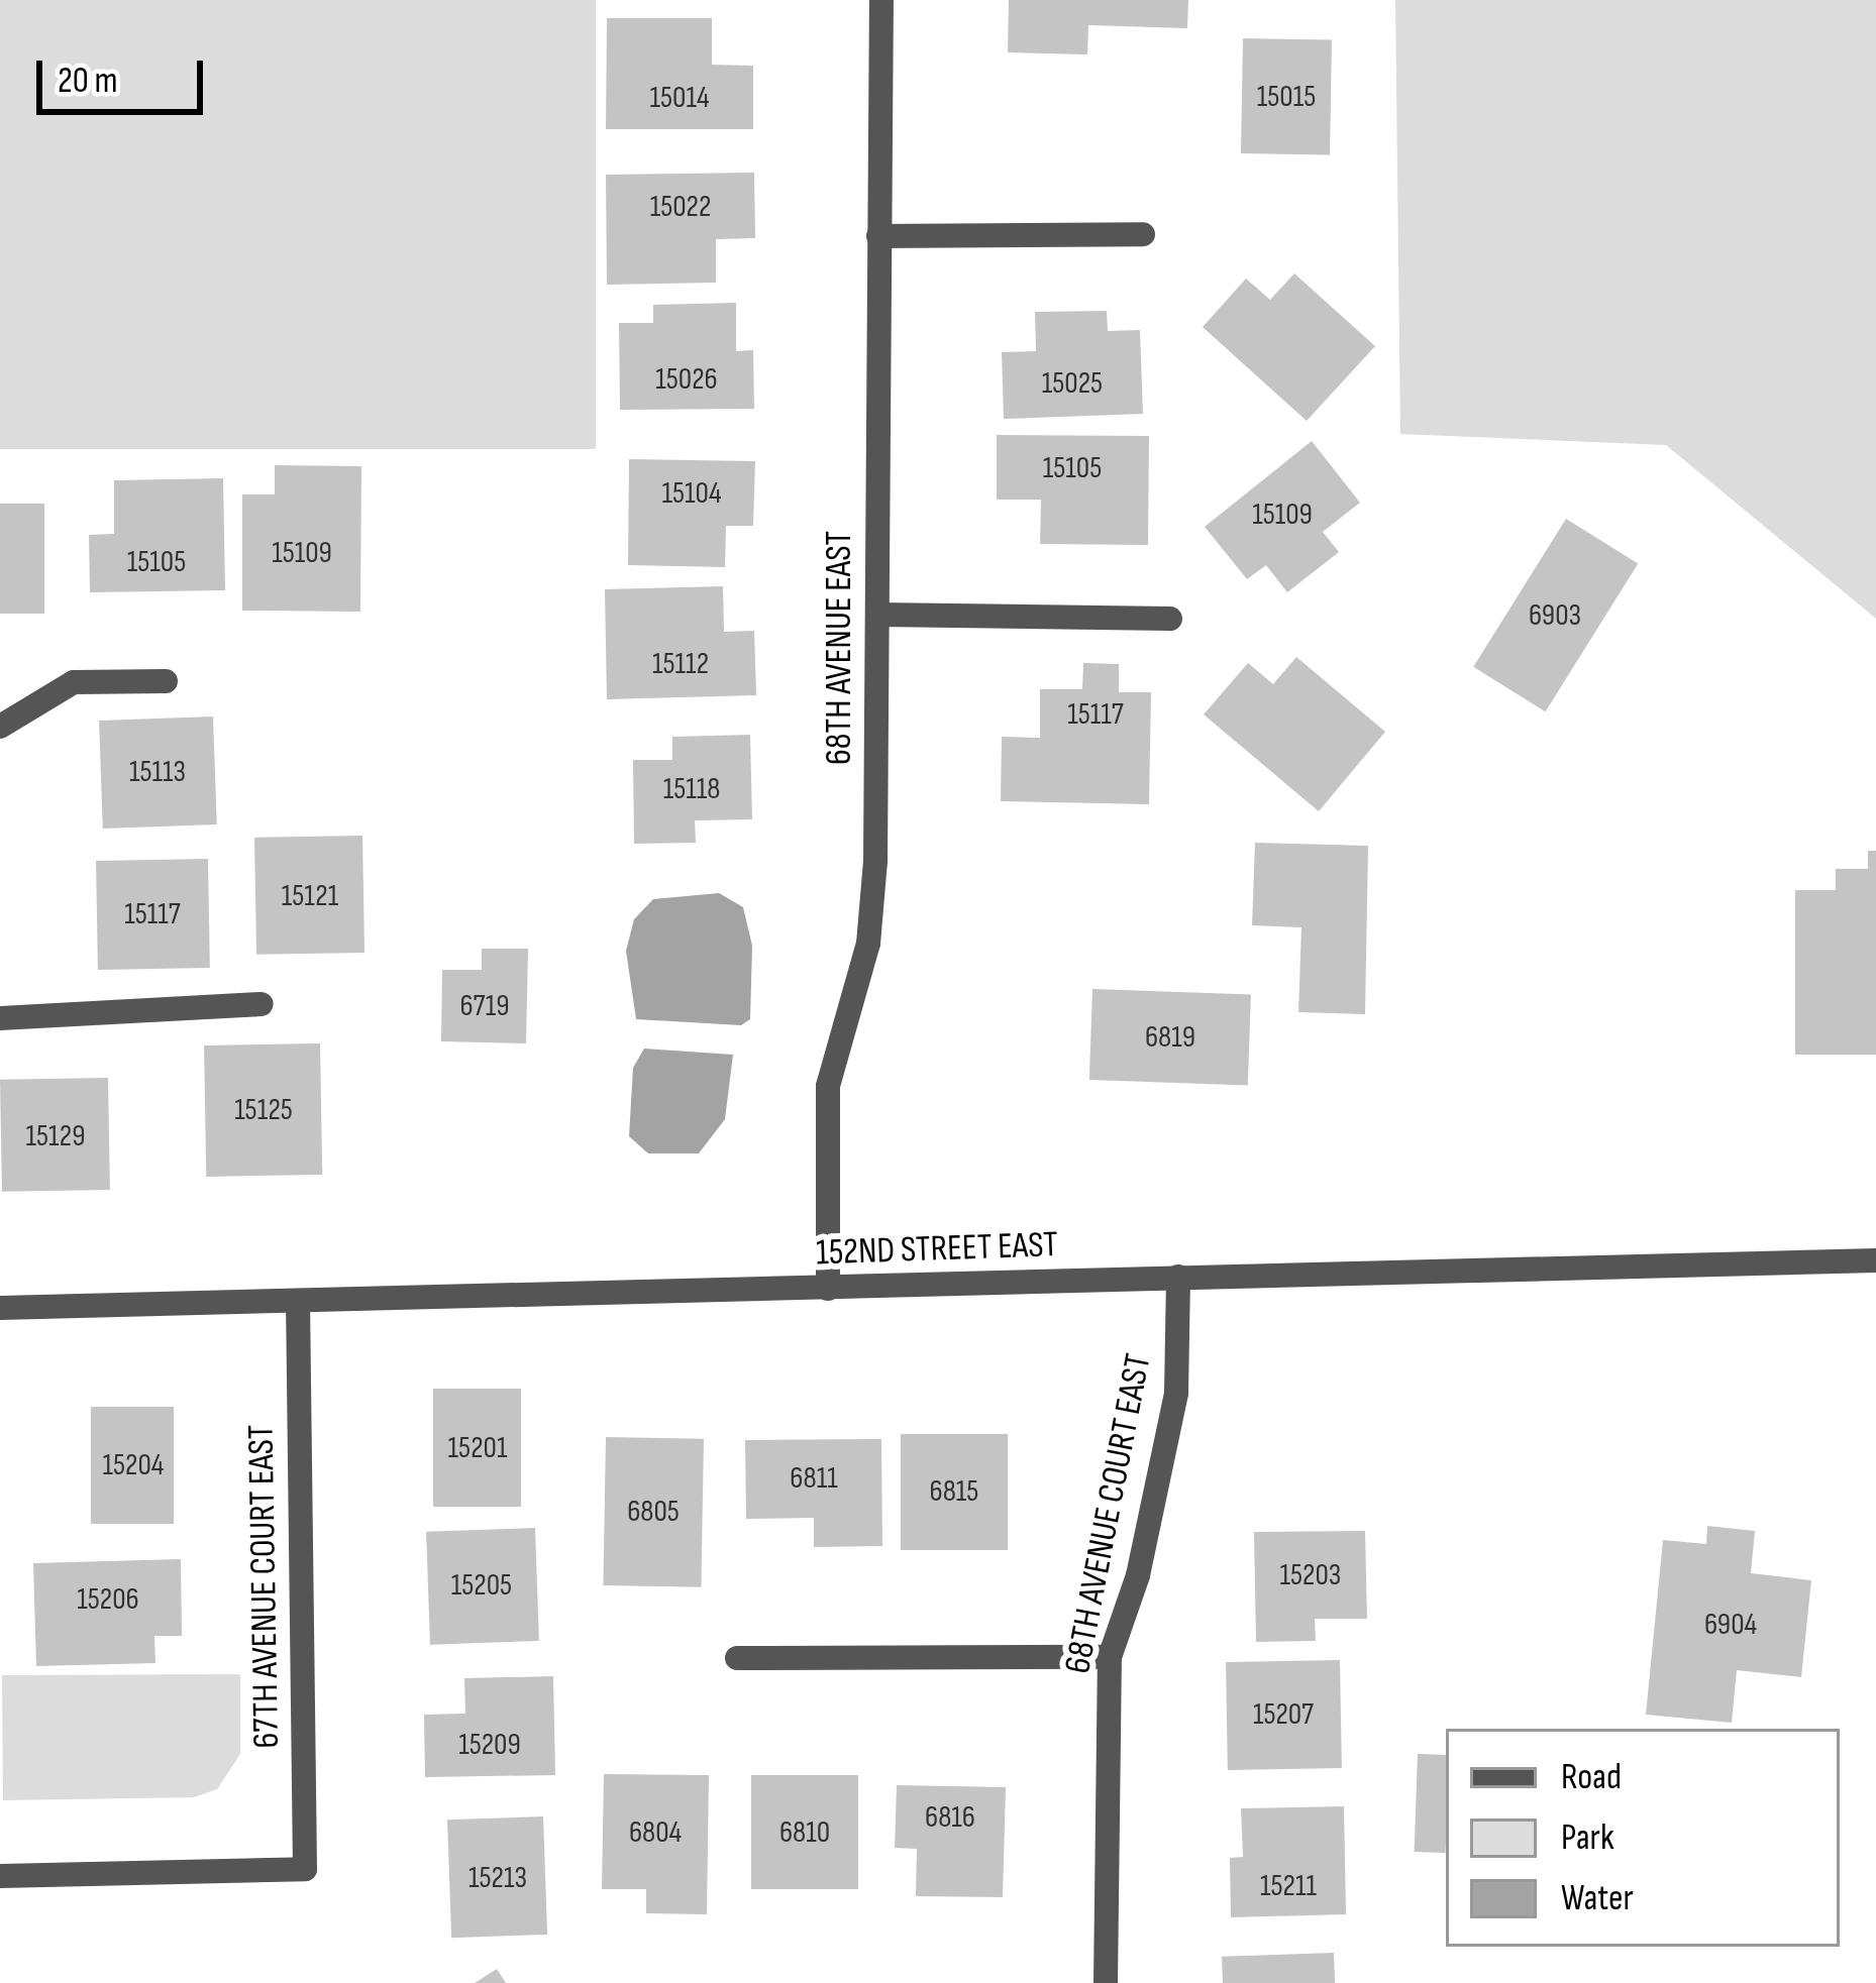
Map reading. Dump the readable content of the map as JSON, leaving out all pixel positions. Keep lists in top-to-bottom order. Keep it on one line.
{"streets":{"street":["68TH AVENUE EAST","152ND STREET EAST","68TH AVENUE COURT EAST","67TH AVENUE COURT EAST"]},"crossings":[["68TH AVENUE EAST","152ND STREET EAST"],["152ND STREET EAST","68TH AVENUE COURT EAST"],["152ND STREET EAST","67TH AVENUE COURT EAST"]],"house_numbers":["15015","15014","15022","15026","15025","15105","15104","15109","15109","15105","6903","15112","15117","15113","15118","15121","15117","6719","6819","15125","15129","15201","15204","6811","6815","6805","15203","15205","15206","6904","15207","15209","6816","6804","6810","15213","15211"],"legend":["Road","Park","Water"],"scale_bar":"20 m"}
